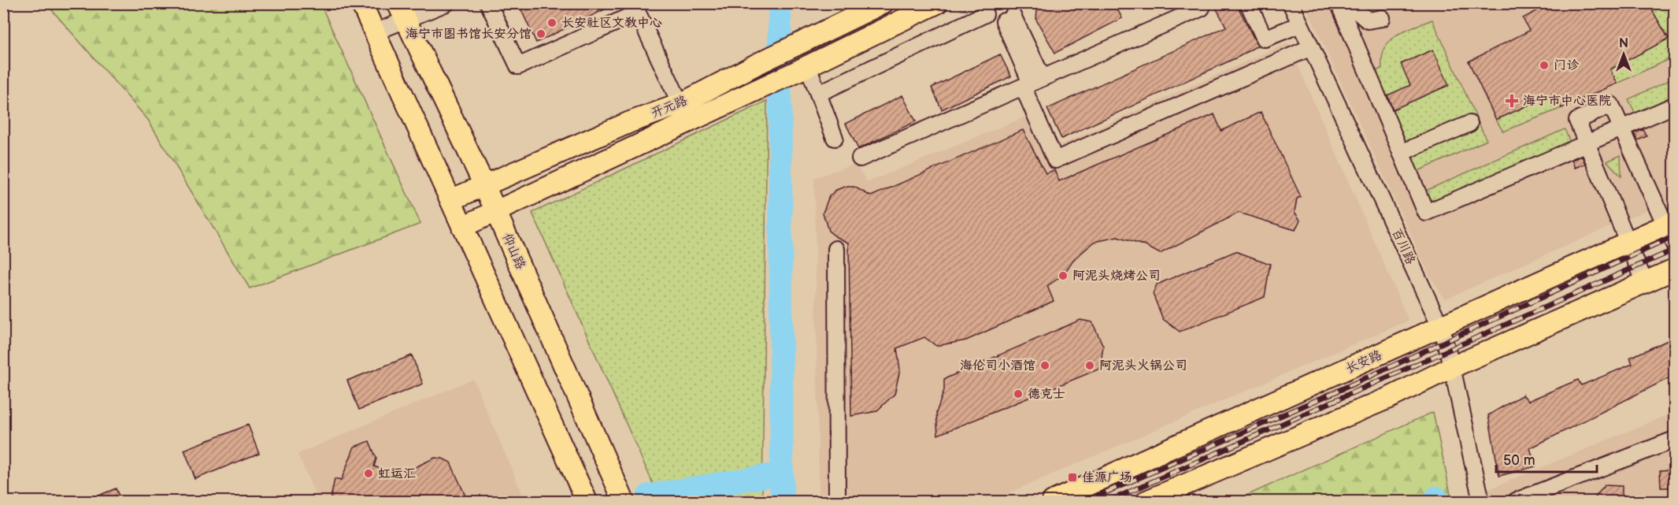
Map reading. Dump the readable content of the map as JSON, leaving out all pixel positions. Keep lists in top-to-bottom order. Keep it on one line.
{"streets":{"main road":["开元路","仰山路","长安路"],"street":["百川路"]},"crossings":[["开元路","仰山路"],["百川路","长安路"]],"places":{"other":["长安社区文教中心","海宁市图书馆长安分馆","门诊","阿泥头烧烤公司","海伦司小酒馆","阿泥头火锅公司","德克士","虹运汇"],"health":["海宁市中心医院"],"transit":["佳源广场"]},"scale_bar":"50 m","north":"top"}
